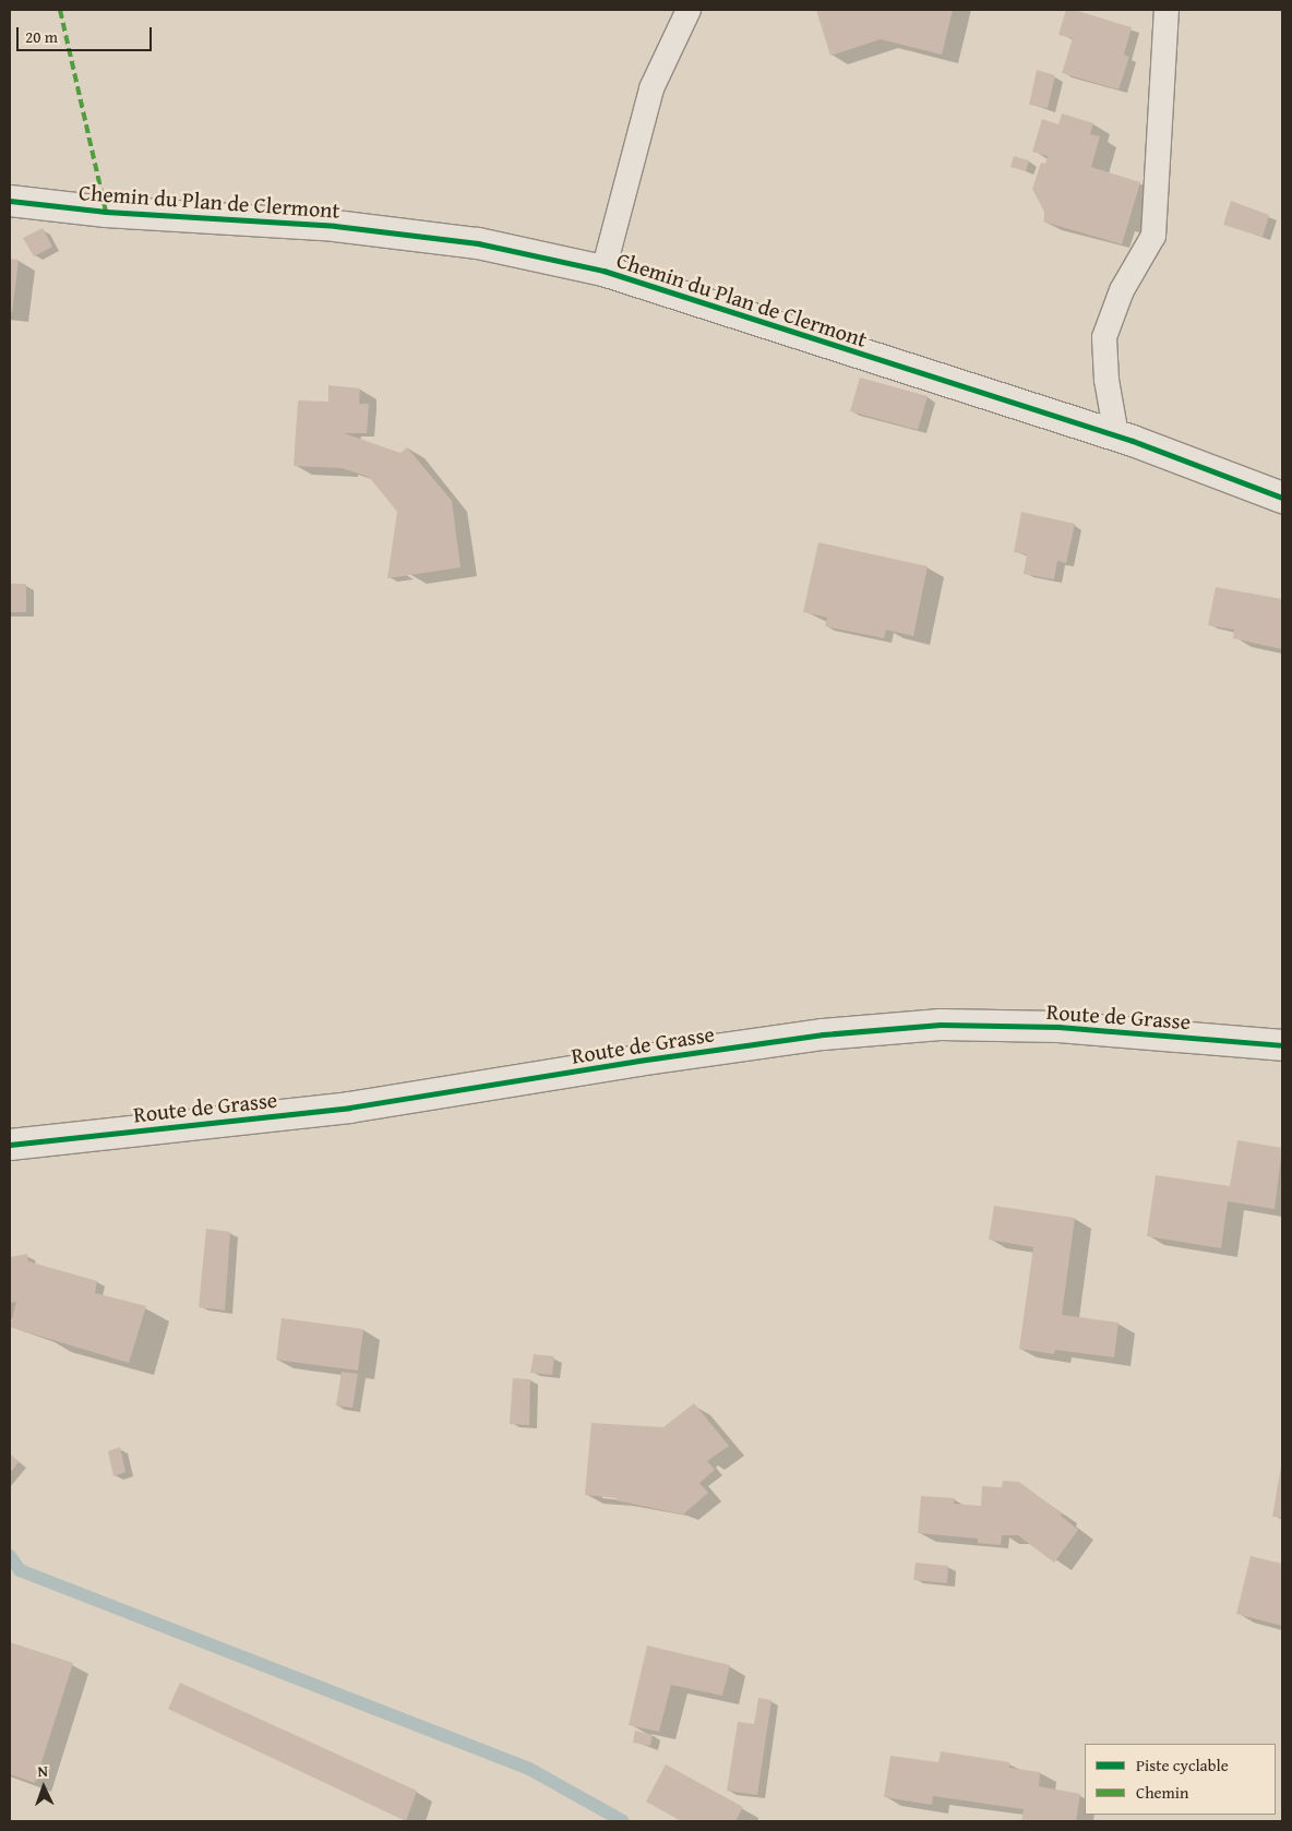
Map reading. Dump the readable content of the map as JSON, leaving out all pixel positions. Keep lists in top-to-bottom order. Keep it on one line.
{"streets":{"street":["Chemin du Plan de Clermont","Route de Grasse"]},"legend":["Piste cyclable","Chemin"],"scale_bar":"20 m","north":"top"}
